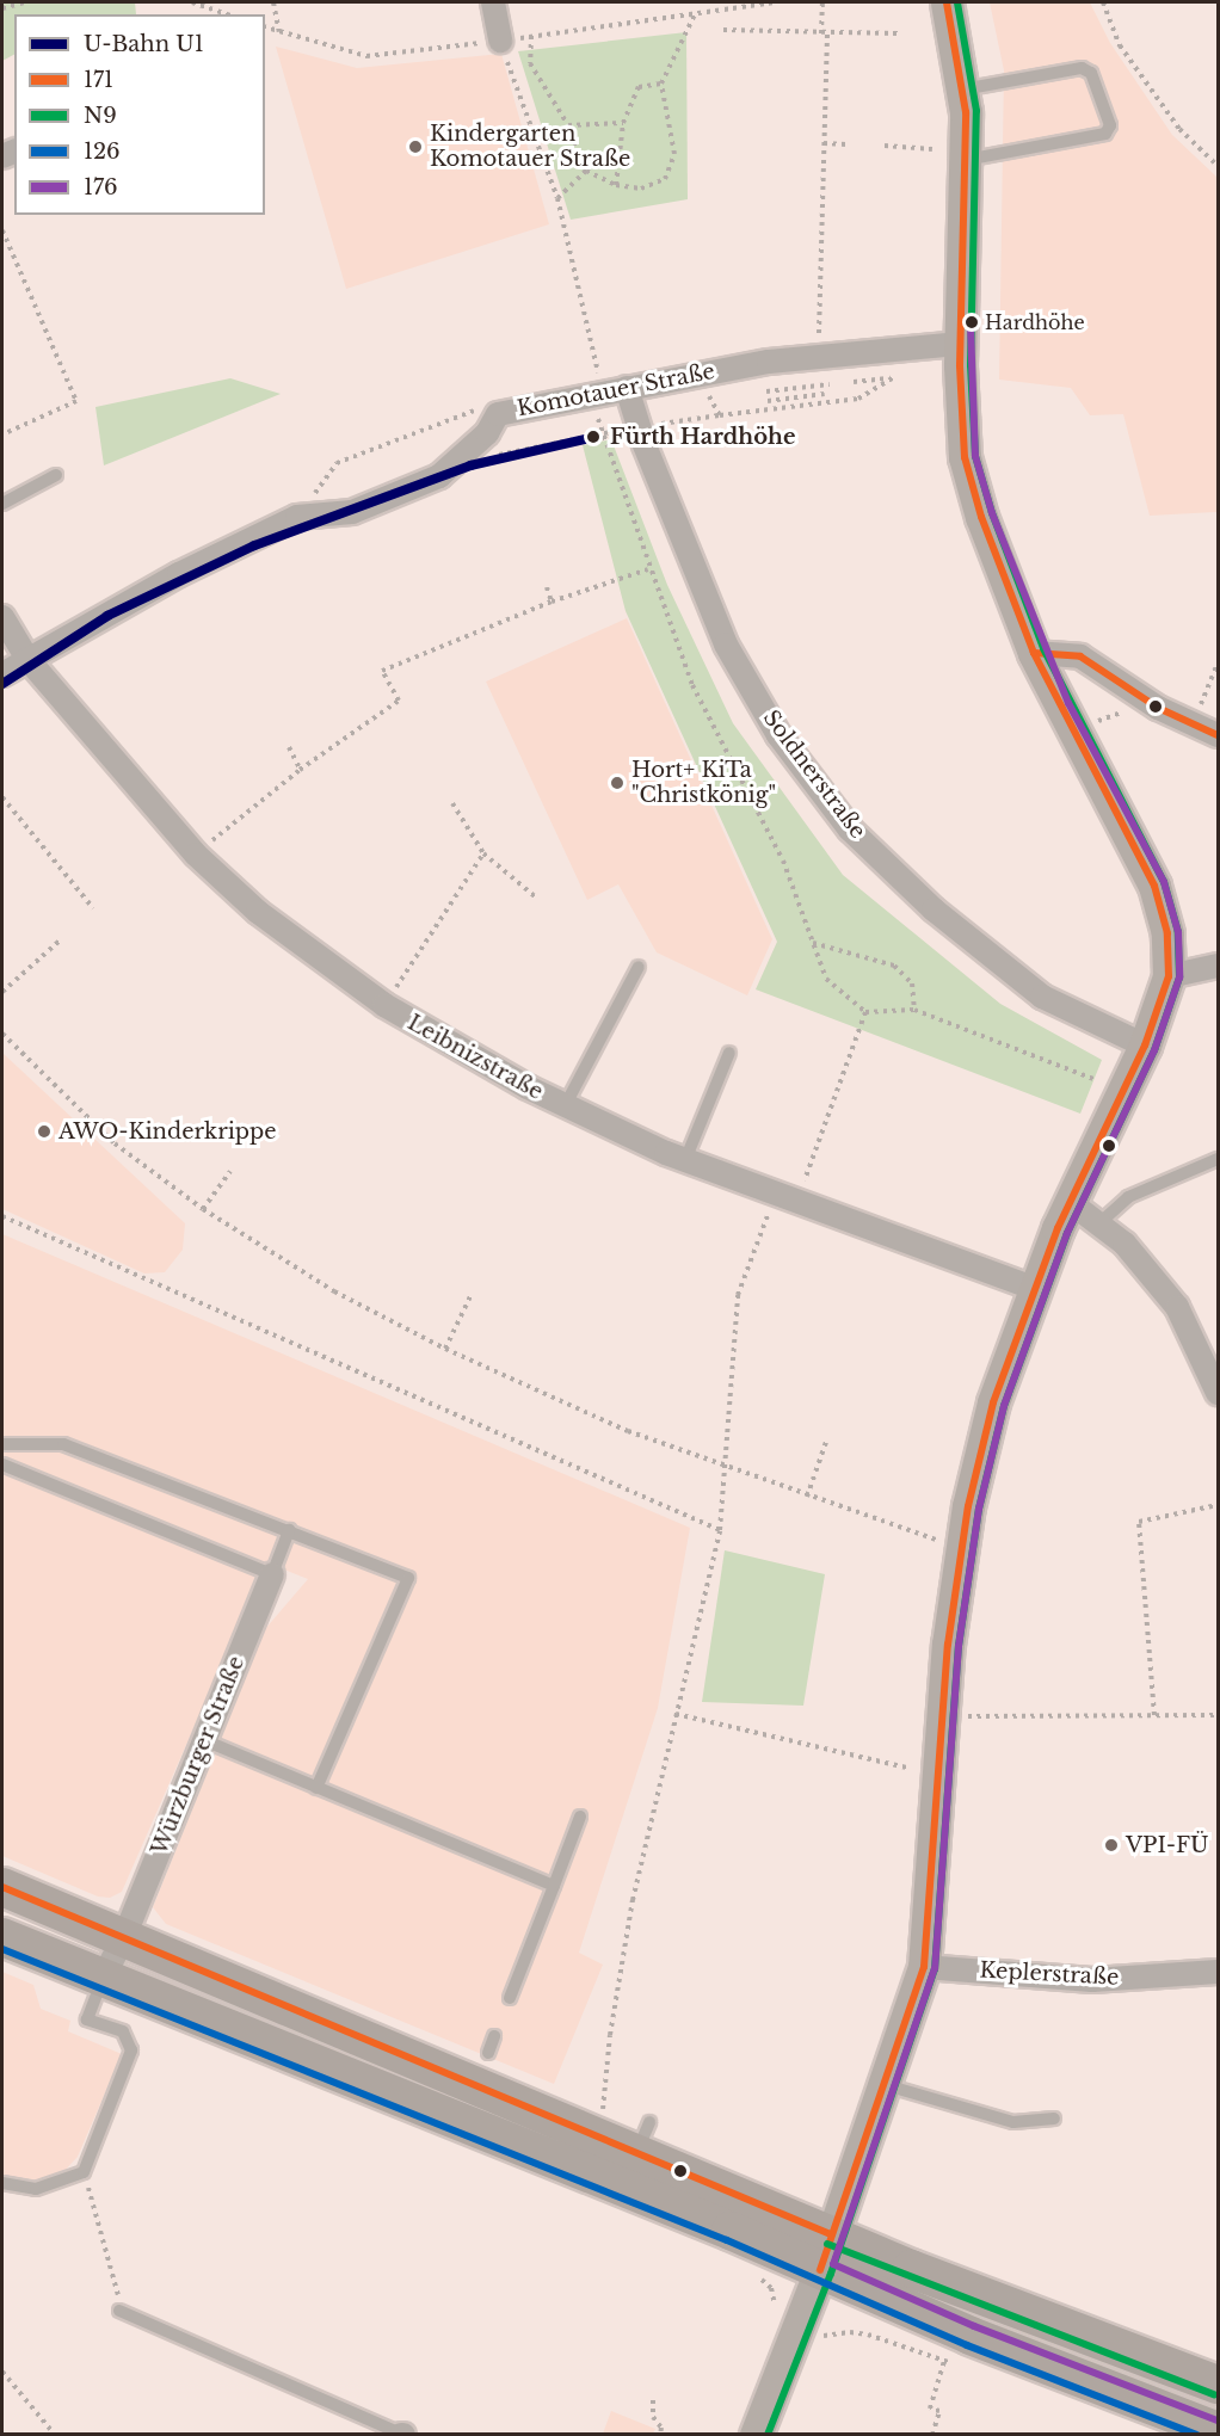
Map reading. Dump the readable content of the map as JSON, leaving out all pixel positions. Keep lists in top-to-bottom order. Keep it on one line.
{"streets":{"street":["Komotauer Straße","Soldnerstraße","Leibnizstraße","Würzburger Straße","Keplerstraße"]},"crossings":[["Komotauer Straße","Soldnerstraße"],["Komotauer Straße","Leibnizstraße"]],"places":["Kindergarten Komotauer Straße","Hardhöhe","Fürth Hardhöhe","Hort+ KiTa \"Christkönig\"","AWO-Kinderkrippe","VPI-FÜ"],"lines":["transit line 171","transit line N9","transit line 176","metro line U1","transit line 126"],"legend":["U-Bahn U1","171","N9","126","176"]}
